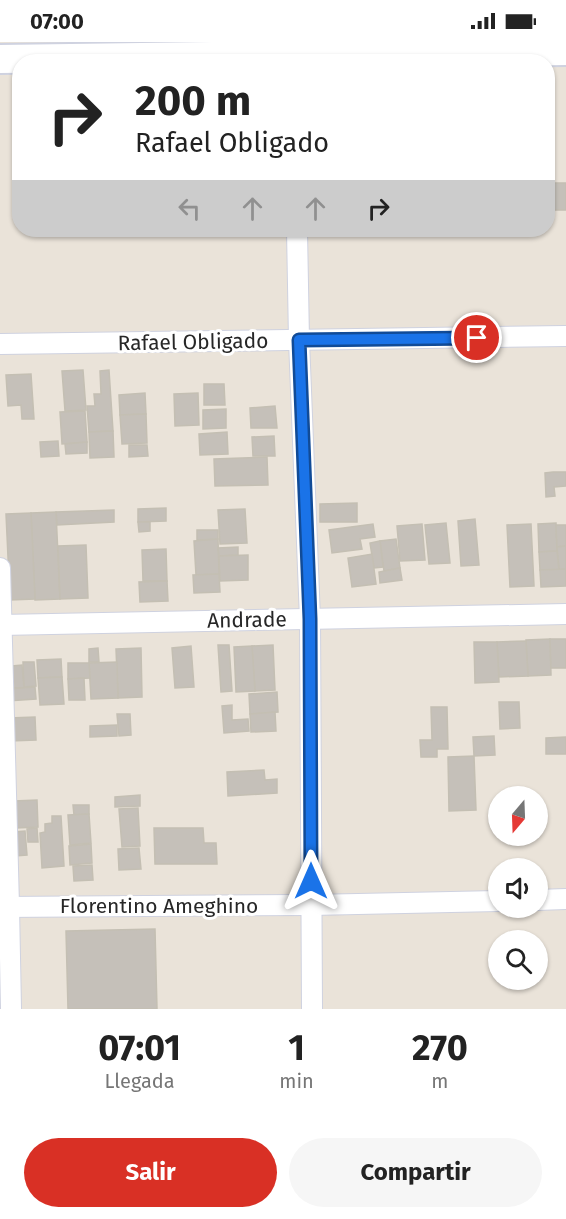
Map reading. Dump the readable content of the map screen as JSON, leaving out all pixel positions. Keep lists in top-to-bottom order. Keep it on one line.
{"streets":{"street":["Rafael Obligado","Andrade","Florentino Ameghino"]},"north":"bottom","page":{"status":"07:00","turn":["200 m","Rafael Obligado"],"eta":["07:01","Llegada","1","min","270","m"],"buttons":["Salir","Compartir"]}}
